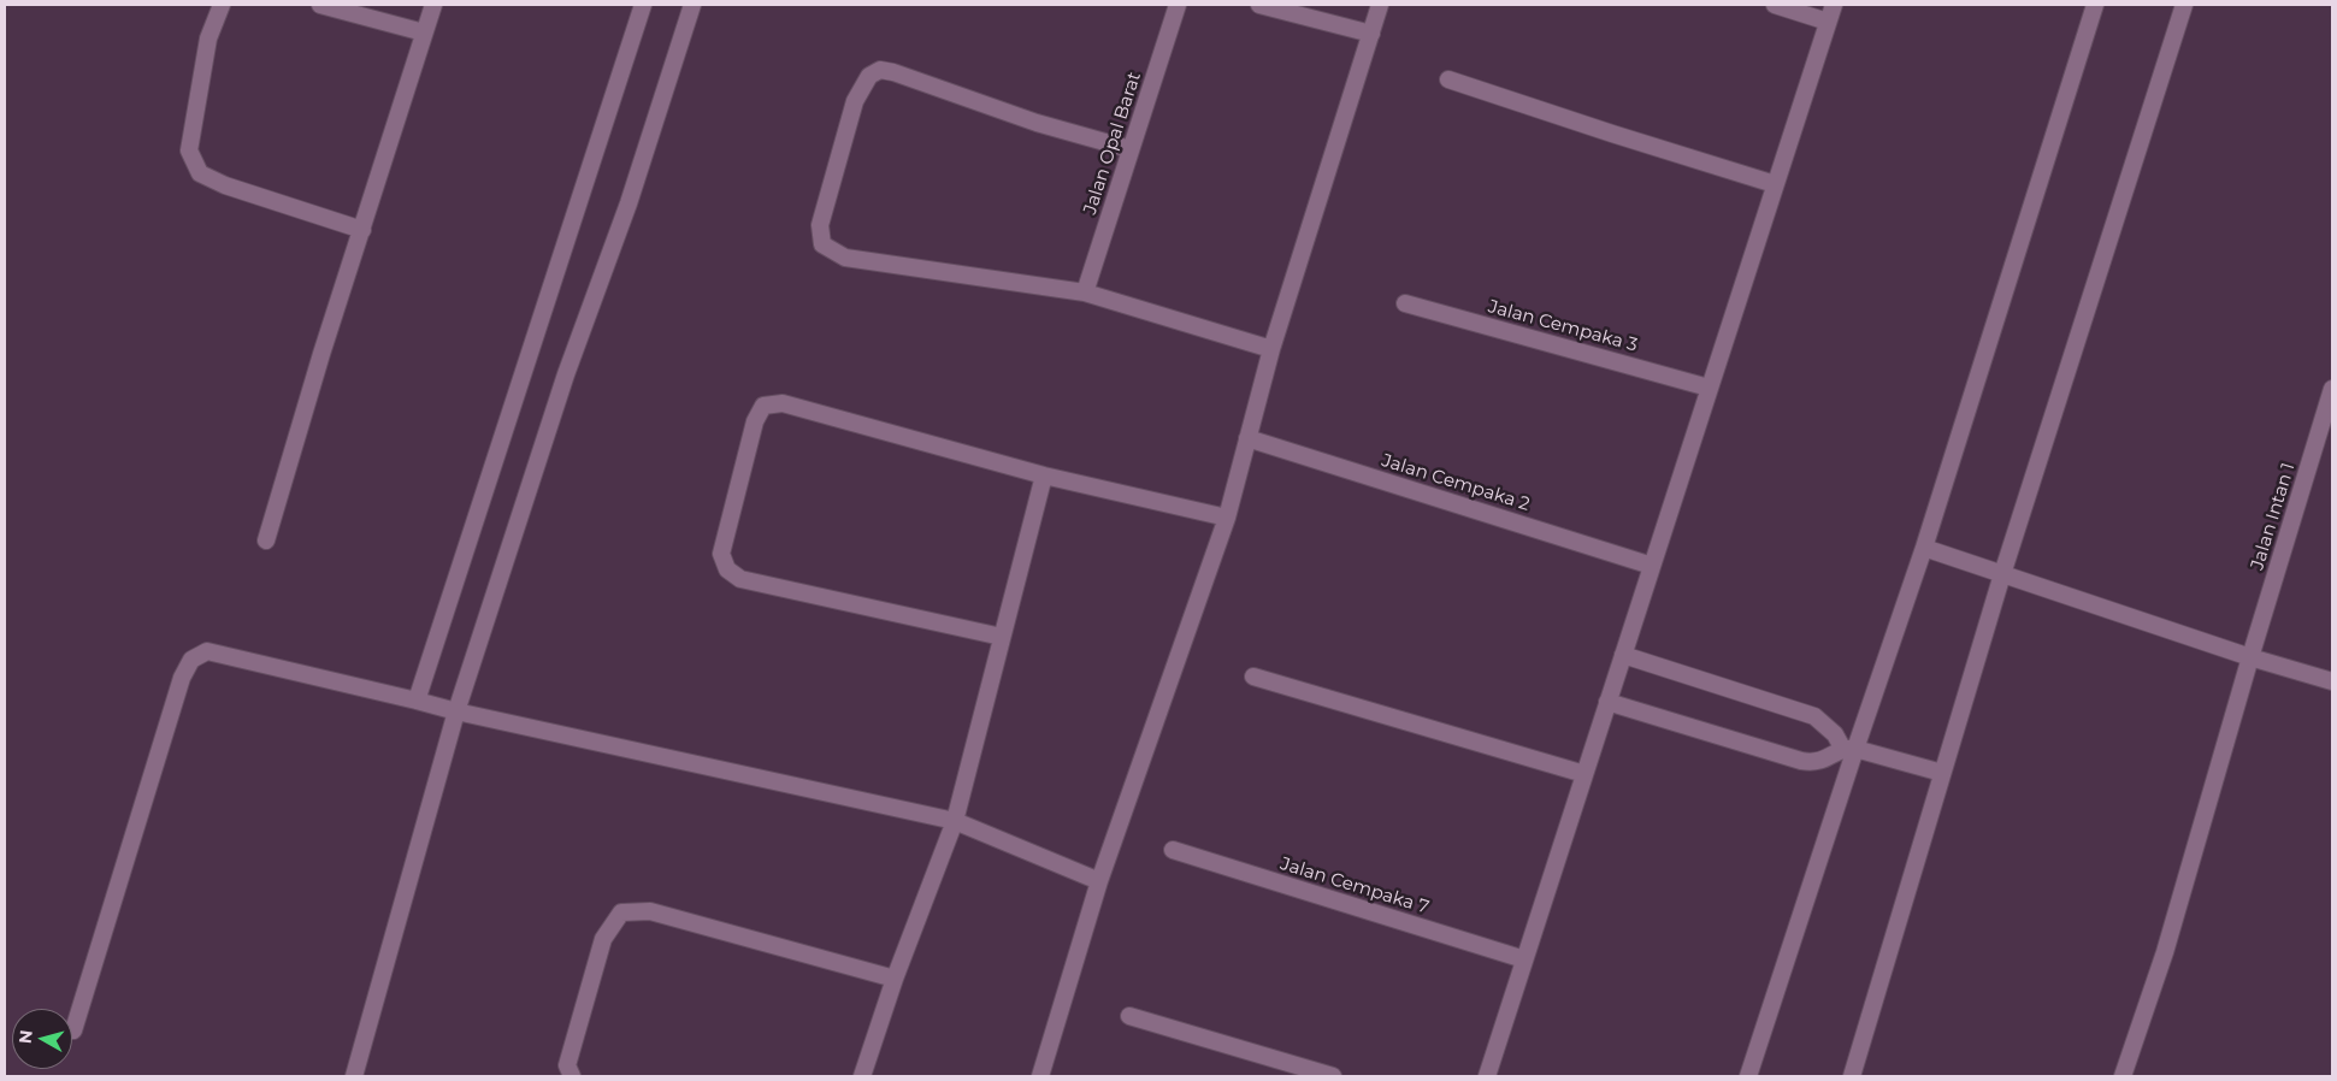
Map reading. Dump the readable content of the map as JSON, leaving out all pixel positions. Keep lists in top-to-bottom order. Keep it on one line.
{"streets":{"street":["Jalan Opal Barat","Jalan Cempaka 3","Jalan Cempaka 2","Jalan Intan 1","Jalan Cempaka 7"]},"north":"left"}
